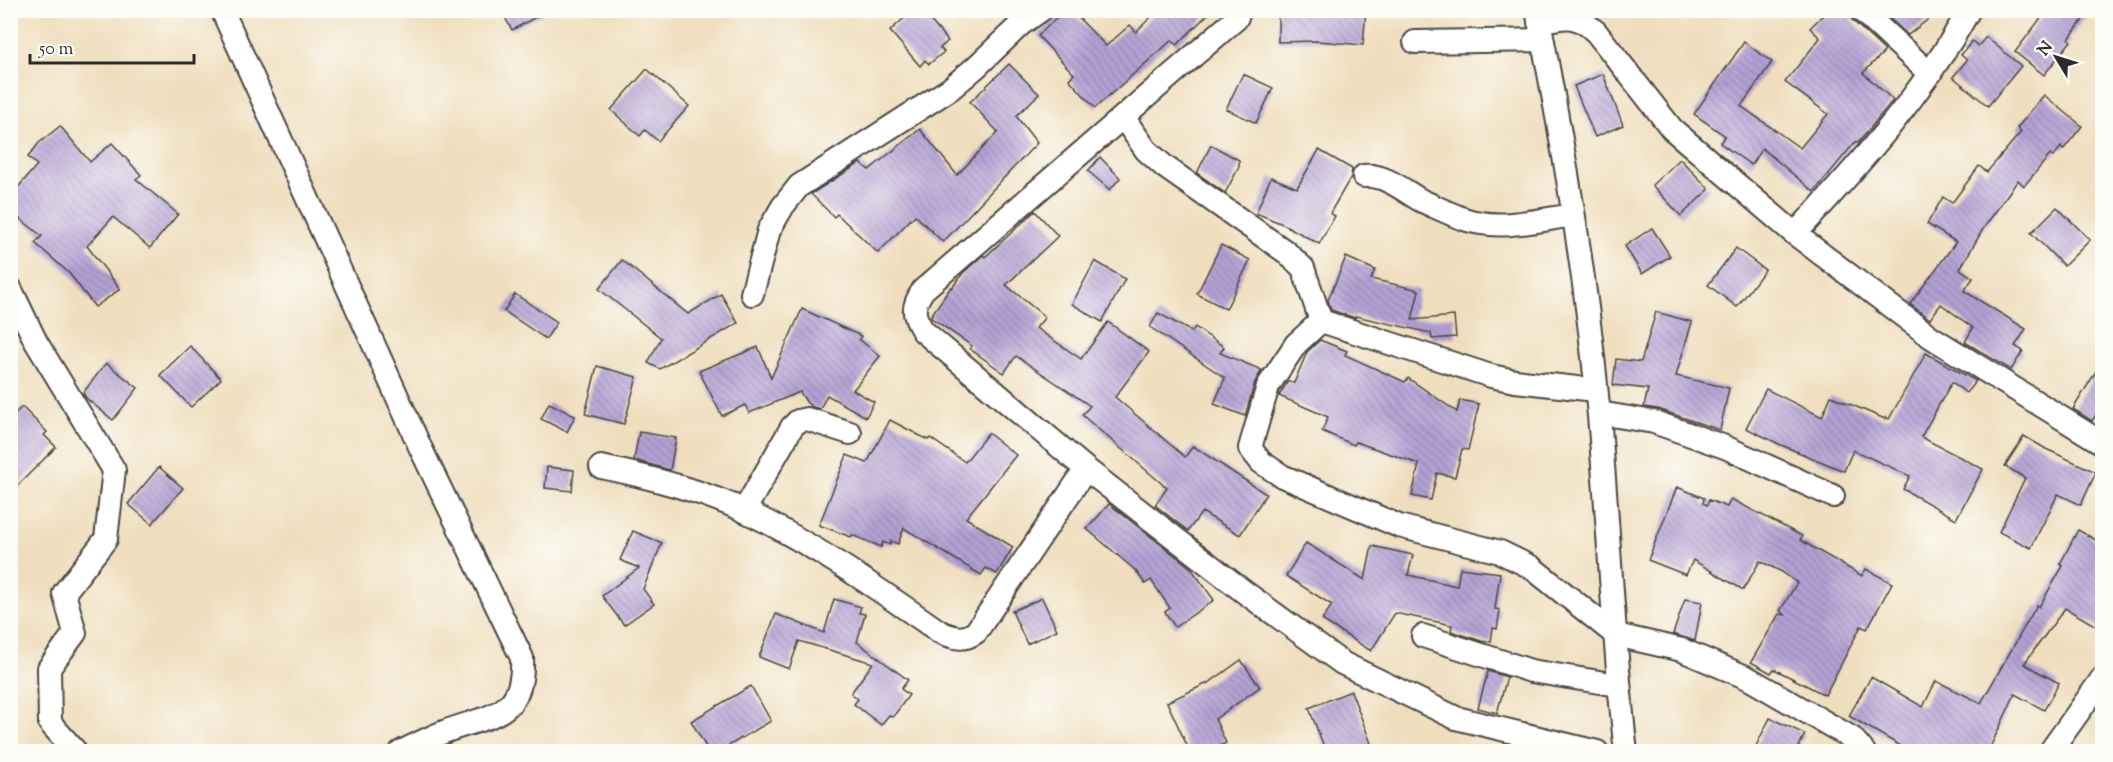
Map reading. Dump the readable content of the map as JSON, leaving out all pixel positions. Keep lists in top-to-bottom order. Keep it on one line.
{"scale_bar":"50 m","north":"top left"}
